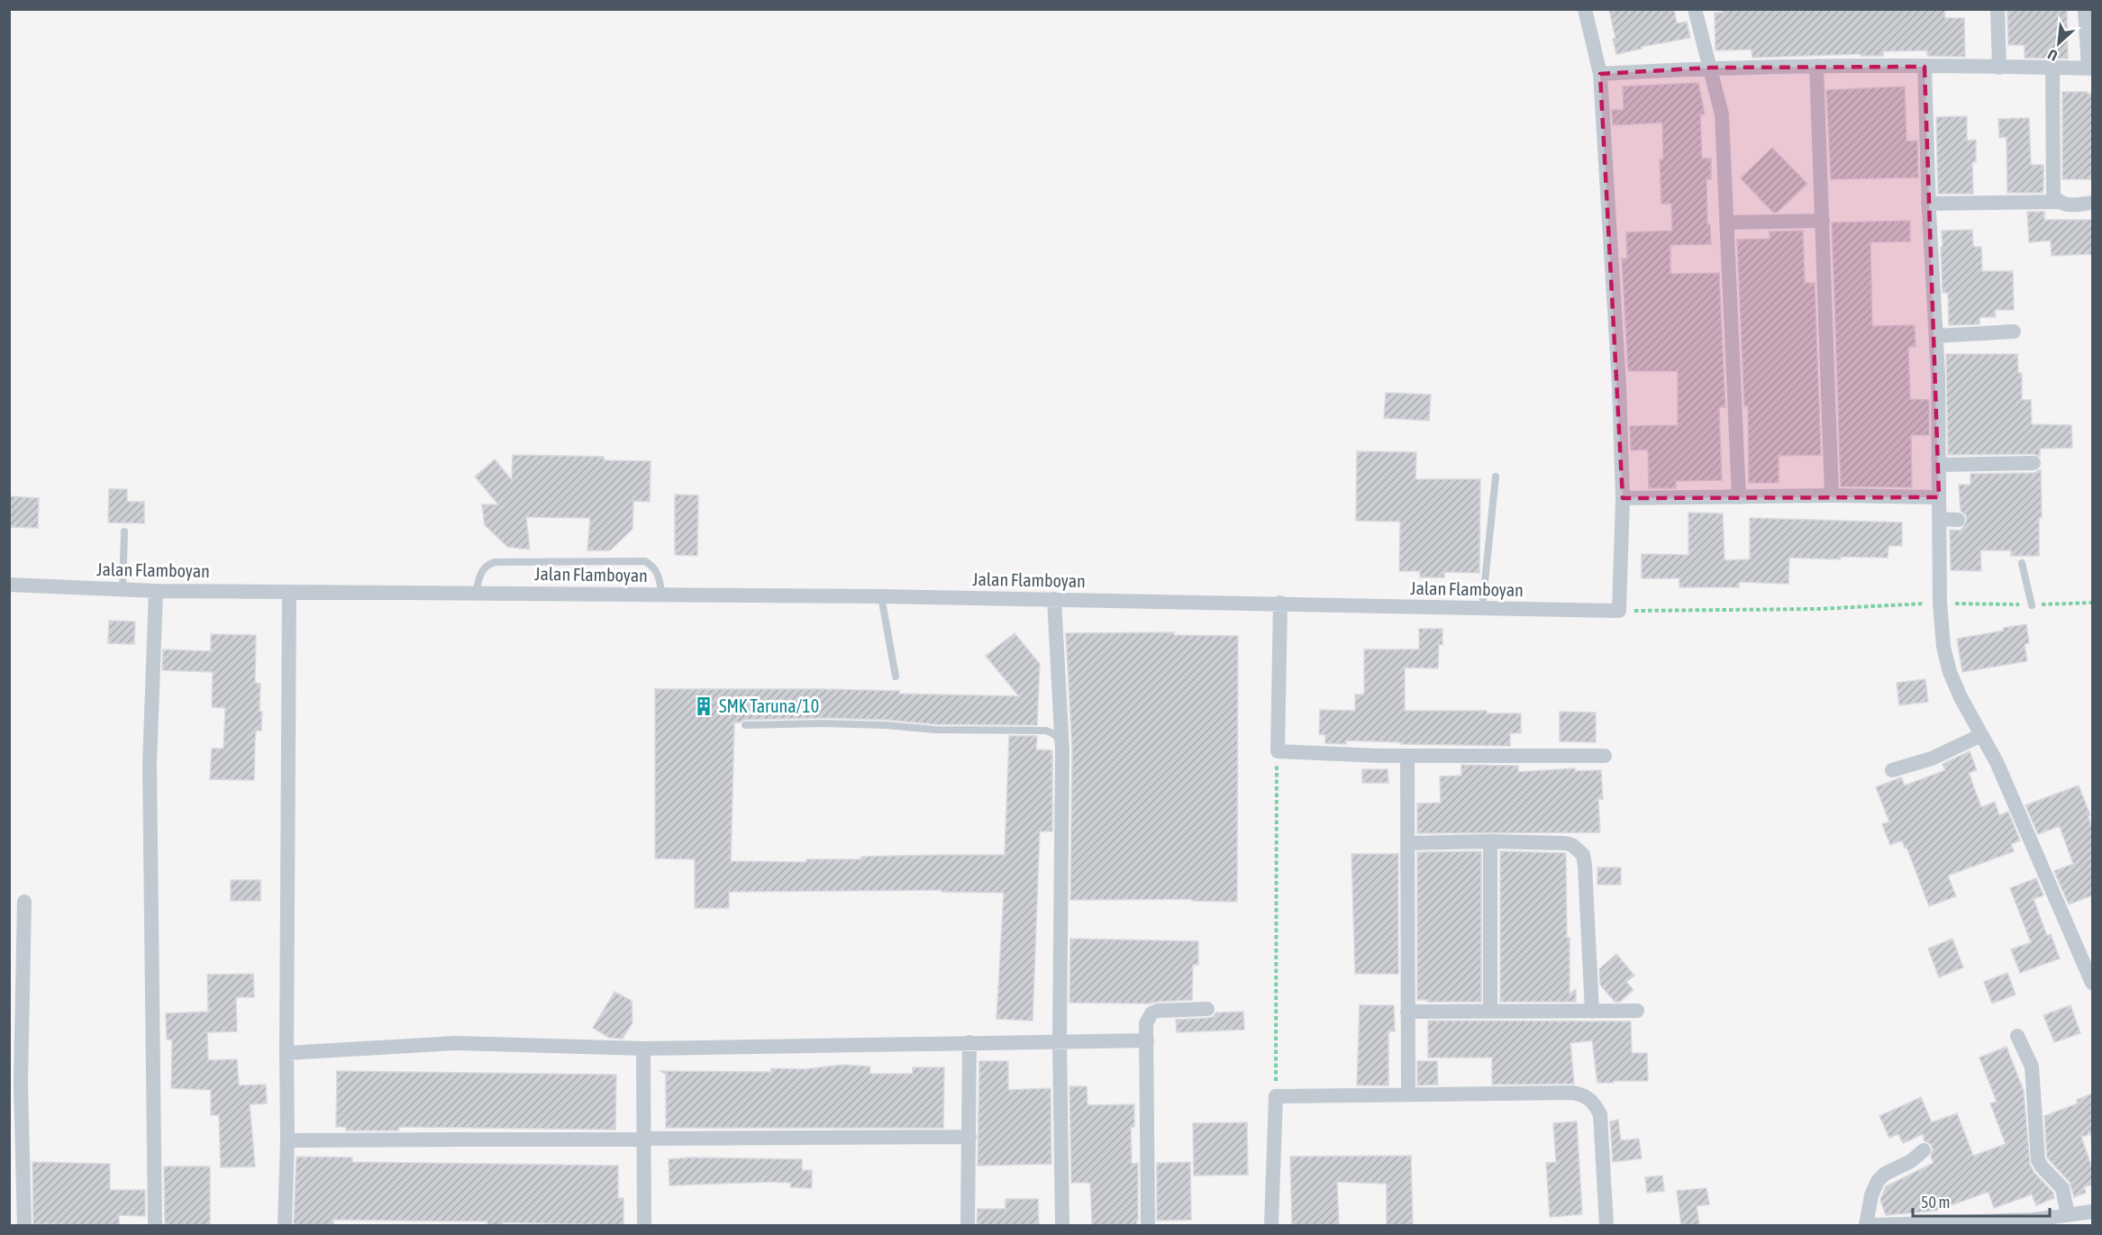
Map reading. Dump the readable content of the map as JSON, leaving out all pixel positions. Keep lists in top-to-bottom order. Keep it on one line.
{"streets":{"street":["Jalan Flamboyan"]},"places":{"building":["SMK Taruna/10"]},"scale_bar":"50 m","north":"bottom left"}
